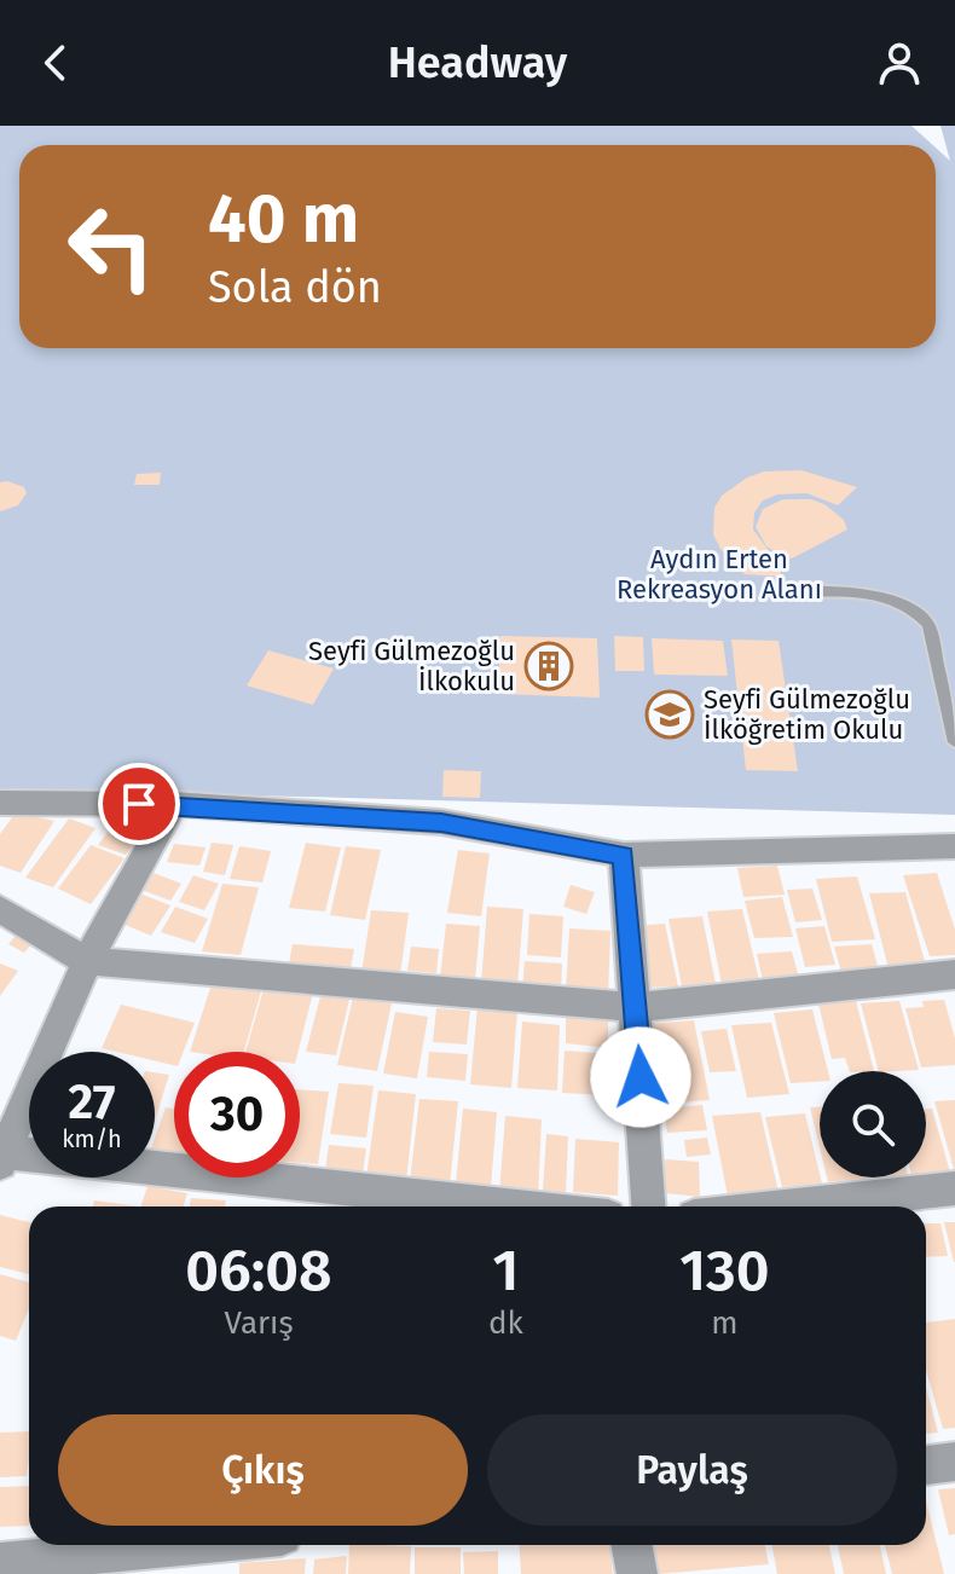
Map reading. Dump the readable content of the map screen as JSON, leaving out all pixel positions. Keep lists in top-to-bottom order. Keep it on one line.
{"parks":["Aydın Erten Rekreasyon Alanı"],"places":{"building":["Seyfi Gülmezoğlu İlkokulu"],"school or university":["Seyfi Gülmezoğlu İlköğretim Okulu"]},"page":{"header":"Headway","turn":["40 m","Sola dön"],"speed":"27 km/h","limit":"30","eta":["06:08","Varış","1","dk","130","m"],"buttons":["Çıkış","Paylaş"]}}
